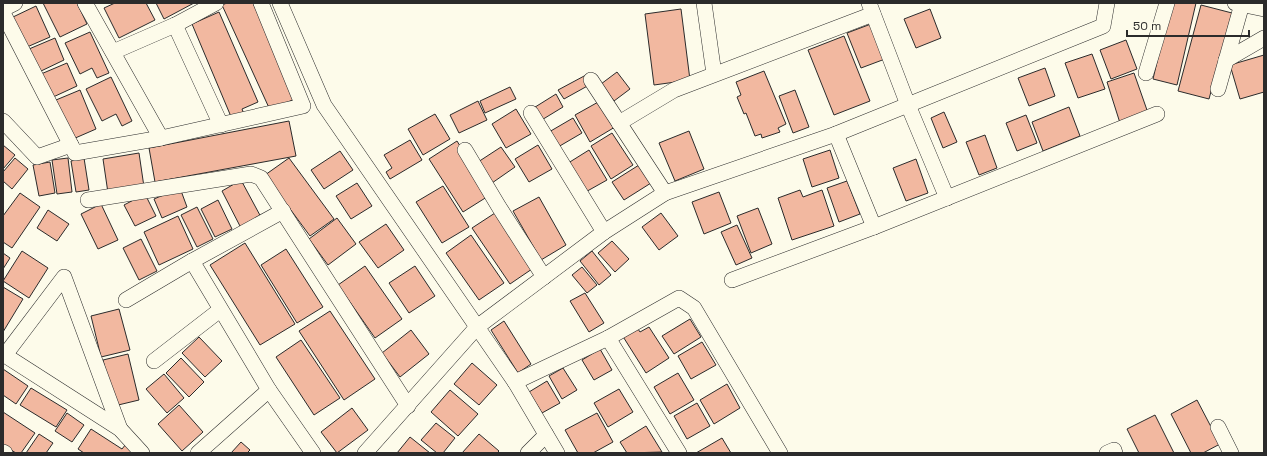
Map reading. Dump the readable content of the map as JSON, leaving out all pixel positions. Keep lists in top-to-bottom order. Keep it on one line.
{"scale_bar":"50 m"}
